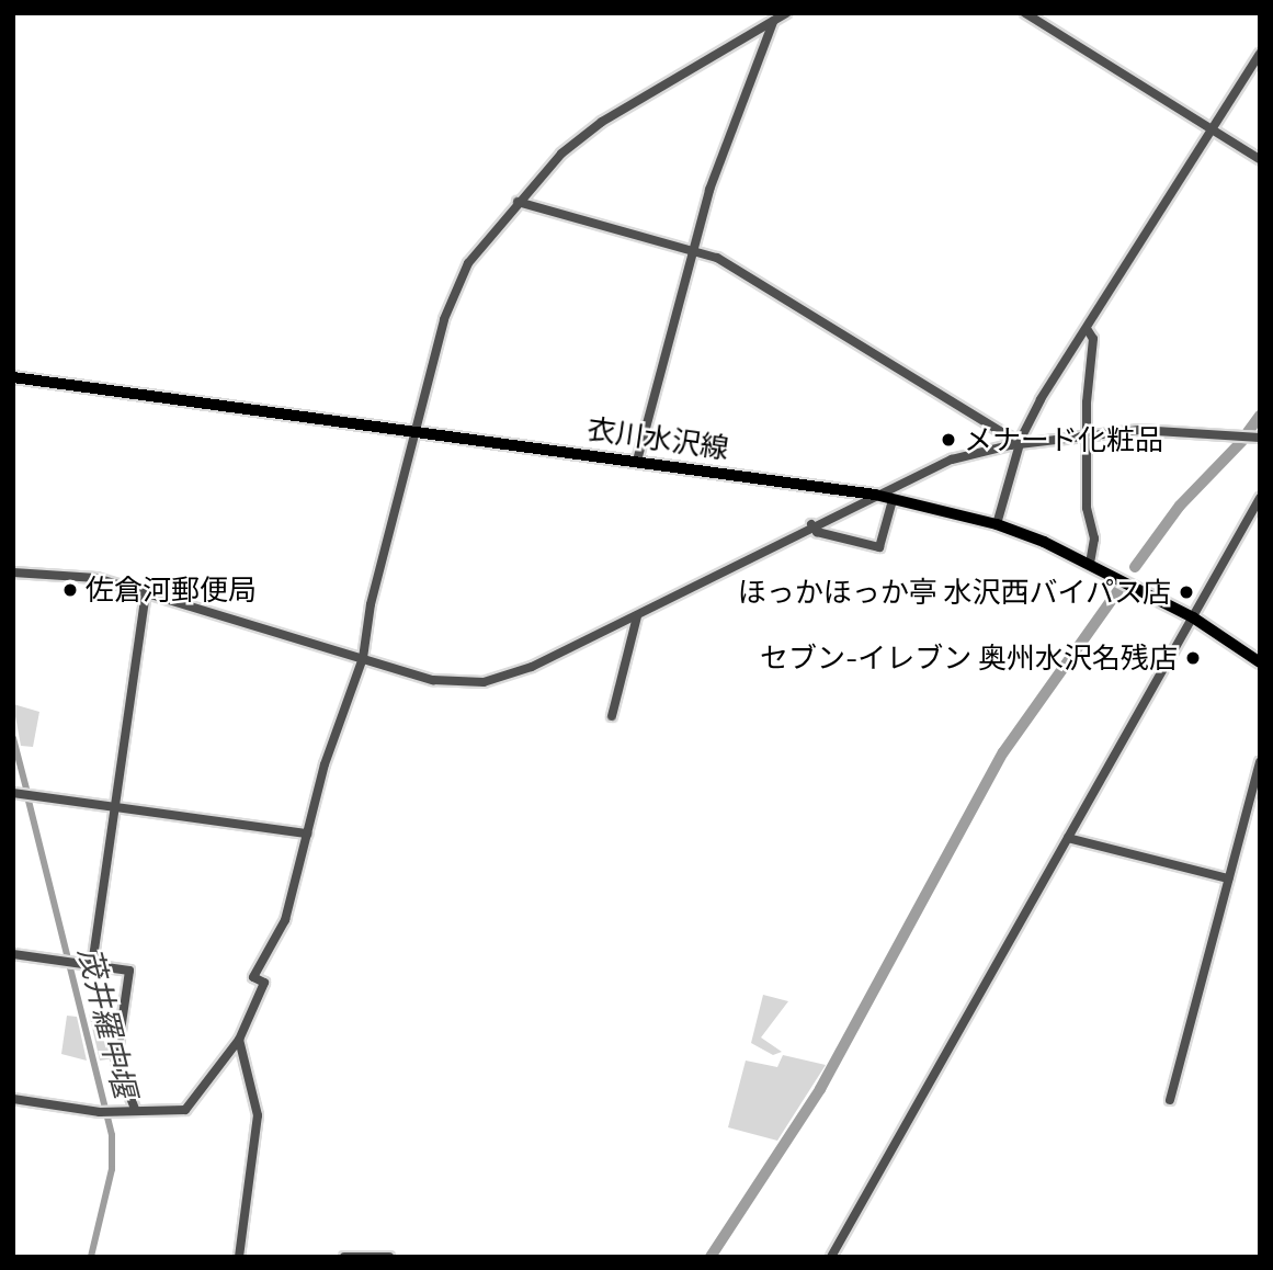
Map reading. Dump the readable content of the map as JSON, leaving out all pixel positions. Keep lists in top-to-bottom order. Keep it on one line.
{"streets":{"main road":["衣川水沢線"]},"water":["茂井羅中堰"],"places":["メナード化粧品","佐倉河郵便局","ほっかほっか亭 水沢西バイパス店","セブン-イレブン 奥州水沢名残店"]}
